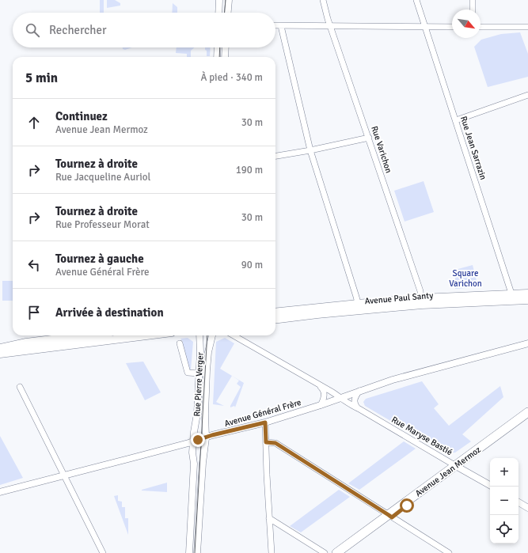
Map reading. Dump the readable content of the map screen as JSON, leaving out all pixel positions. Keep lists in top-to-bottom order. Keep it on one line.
{"streets":{"main road":["Avenue Paul Santy","Avenue Jean Mermoz"],"street":["Rue Jean Sarrazin","Rue Varichon","Rue Pierre Verger","Avenue Général Frère","Rue Maryse Bastié"]},"crossings":[["Rue Jean Sarrazin","Avenue Paul Santy"],["Rue Varichon","Avenue Paul Santy"],["Rue Pierre Verger","Avenue Général Frère"],["Avenue Général Frère","Rue Maryse Bastié"],["Rue Maryse Bastié","Avenue Jean Mermoz"]],"parks":["Square Varichon"],"north":"bottom right","page":{"search":"Rechercher","heading":["5 min","À pied · 340 m"],"list":[["Continuez","Avenue Jean Mermoz","30 m"],["Tournez à droite","Rue Jacqueline Auriol","190 m"],["Tournez à droite","Rue Professeur Morat","30 m"],["Tournez à gauche","Avenue Général Frère","90 m"],"Arrivée à destination"],"map_buttons":["+","−"]}}
